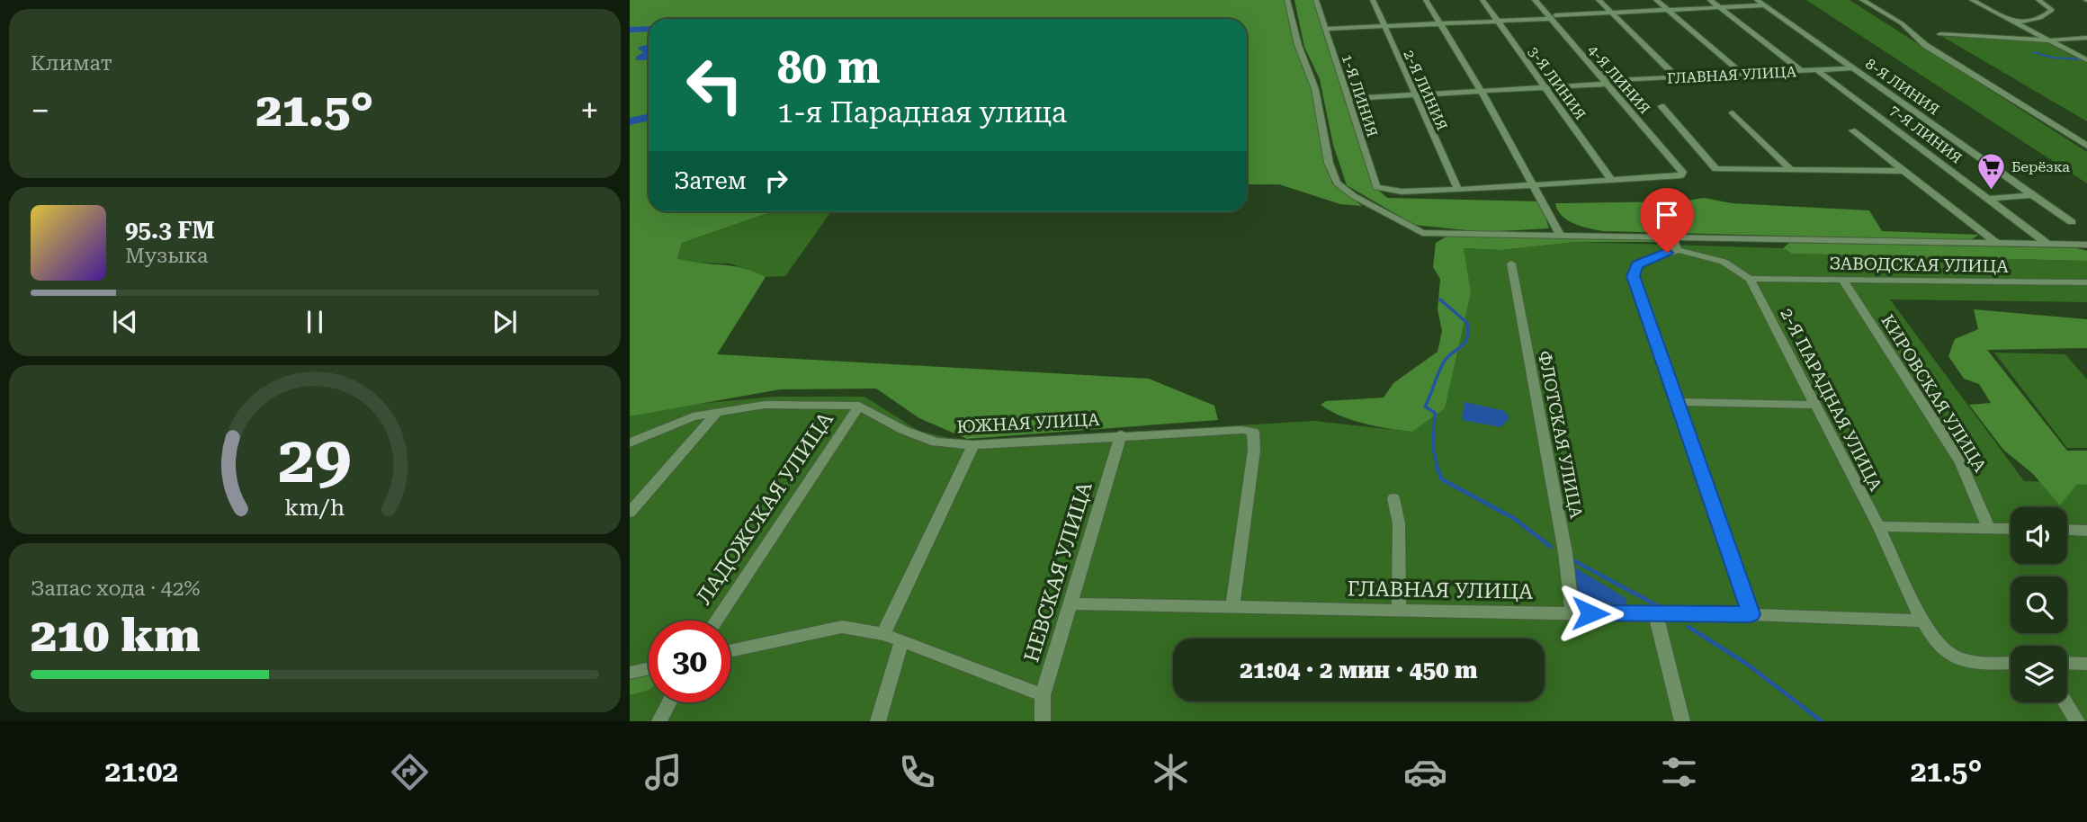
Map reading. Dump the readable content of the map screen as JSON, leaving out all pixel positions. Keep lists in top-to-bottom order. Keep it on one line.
{"streets":{"street":["ГЛАВНАЯ УЛИЦА","4-Я ЛИНИЯ","3-Я ЛИНИЯ","8-Я ЛИНИЯ","2-Я ЛИНИЯ","1-Я ЛИНИЯ","7-Я ЛИНИЯ","ЗАВОДСКАЯ УЛИЦА","КИРОВСКАЯ УЛИЦА","2-Я ПАРАДНАЯ УЛИЦА","ЮЖНАЯ УЛИЦА","ФЛОТСКАЯ УЛИЦА","ЛАДОЖСКАЯ УЛИЦА","НЕВСКАЯ УЛИЦА"]},"crossings":[["ГЛАВНАЯ УЛИЦА","4-Я ЛИНИЯ"],["ГЛАВНАЯ УЛИЦА","3-Я ЛИНИЯ"],["ГЛАВНАЯ УЛИЦА","8-Я ЛИНИЯ"],["ГЛАВНАЯ УЛИЦА","2-Я ЛИНИЯ"],["ГЛАВНАЯ УЛИЦА","1-Я ЛИНИЯ"],["ГЛАВНАЯ УЛИЦА","7-Я ЛИНИЯ"],["ГЛАВНАЯ УЛИЦА","2-Я ПАРАДНАЯ УЛИЦА"],["ГЛАВНАЯ УЛИЦА","ЮЖНАЯ УЛИЦА"],["ГЛАВНАЯ УЛИЦА","ФЛОТСКАЯ УЛИЦА"],["ГЛАВНАЯ УЛИЦА","НЕВСКАЯ УЛИЦА"],["4-Я ЛИНИЯ","3-Я ЛИНИЯ"],["2-Я ЛИНИЯ","1-Я ЛИНИЯ"],["ЗАВОДСКАЯ УЛИЦА","КИРОВСКАЯ УЛИЦА"],["ЗАВОДСКАЯ УЛИЦА","2-Я ПАРАДНАЯ УЛИЦА"],["ЮЖНАЯ УЛИЦА","ЛАДОЖСКАЯ УЛИЦА"],["ЮЖНАЯ УЛИЦА","НЕВСКАЯ УЛИЦА"]],"places":{"supermarket":["Берёзка"]},"page":{"tile":["Климат",["Запас хода · 42%","210 km"]],"turn":["80 m","1-я Парадная улица"],"heat":["−","21.5°","+"],"then":"Затем","song":["95.3 FM","Музыка"],"limit":"30","trip":"21:04 · 2 мин · 450 m","tabs":["21:02","21.5°"],"gauge":["29","km/h"]}}
